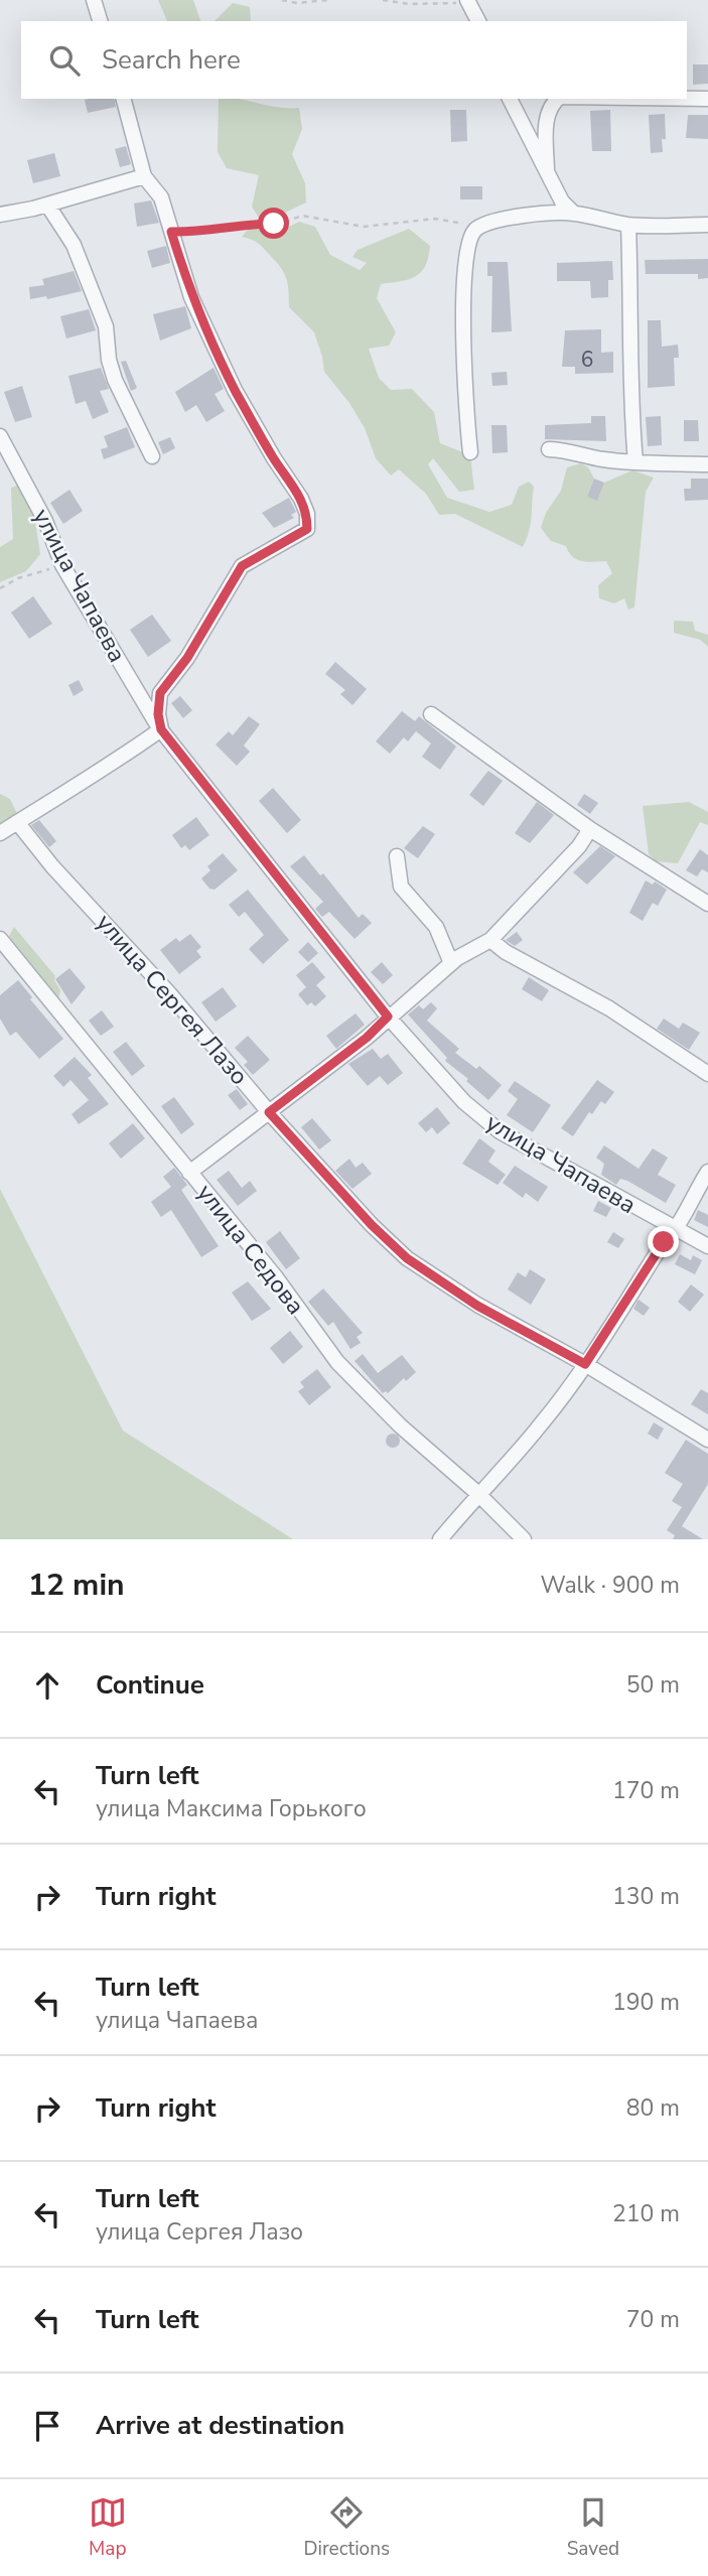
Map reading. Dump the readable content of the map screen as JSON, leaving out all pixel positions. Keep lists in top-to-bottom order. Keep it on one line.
{"streets":{"street":["улица Чапаева","улица Сергея Лазо","улица Седова"]},"house_numbers":["6"],"page":{"search":"Search here","heading":["12 min","Walk · 900 m"],"list":[["Continue","50 m"],["Turn left","улица Максима Горького","170 m"],["Turn right","130 m"],["Turn left","улица Чапаева","190 m"],["Turn right","80 m"],["Turn left","улица Сергея Лазо","210 m"],["Turn left","70 m"],"Arrive at destination"],"nav":["Map","Directions","Saved"]}}
